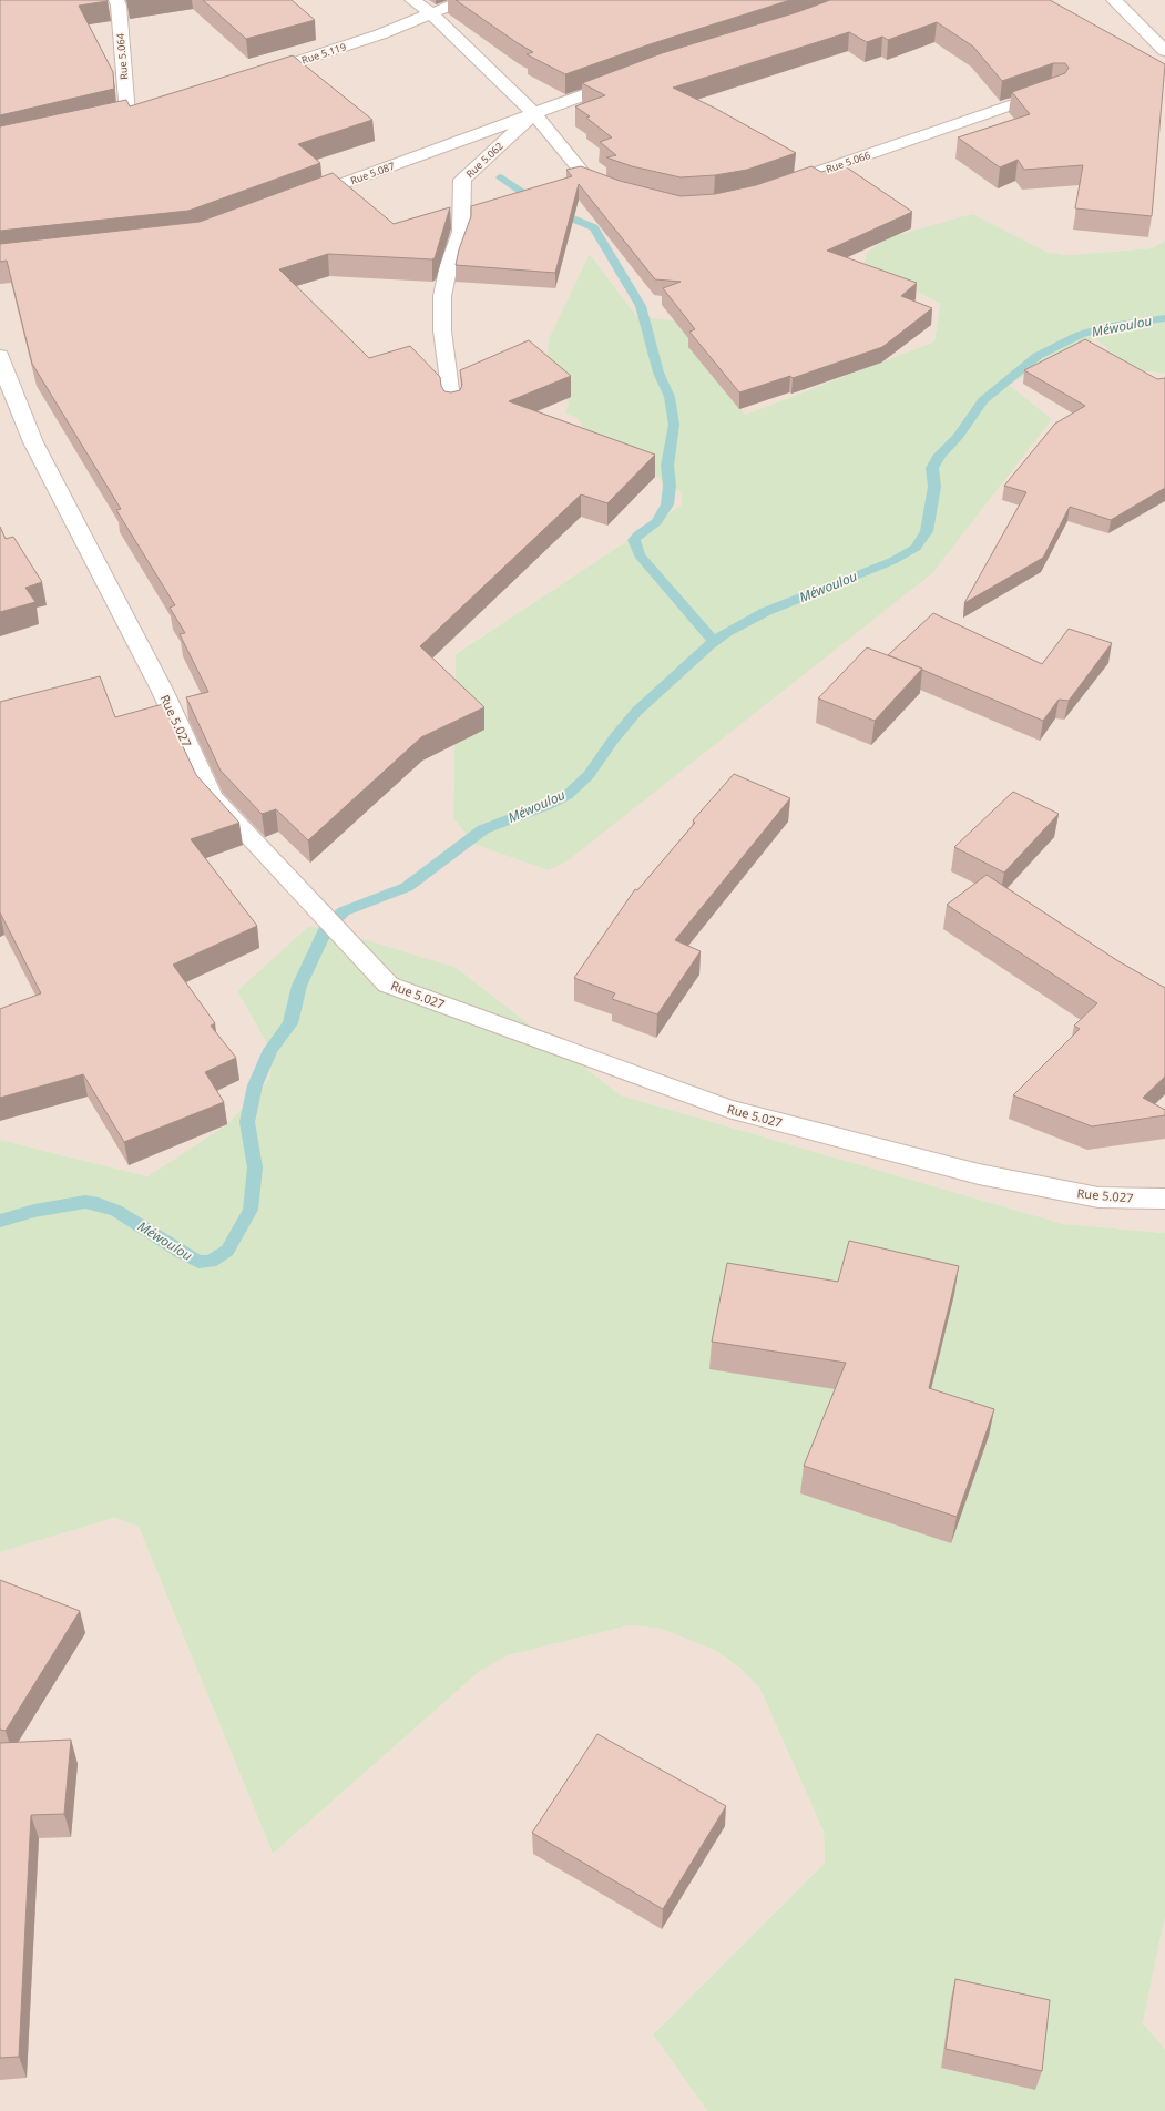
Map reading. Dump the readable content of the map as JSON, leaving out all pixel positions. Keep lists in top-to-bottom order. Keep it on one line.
{"streets":{"street":["Rue 5.119","Rue 5.064","Rue 5.062","Rue 5.066","Rue 5.087","Rue 5.027"]},"crossings":[["Rue 5.062","Rue 5.087"]],"water":["Méwoulou"]}
